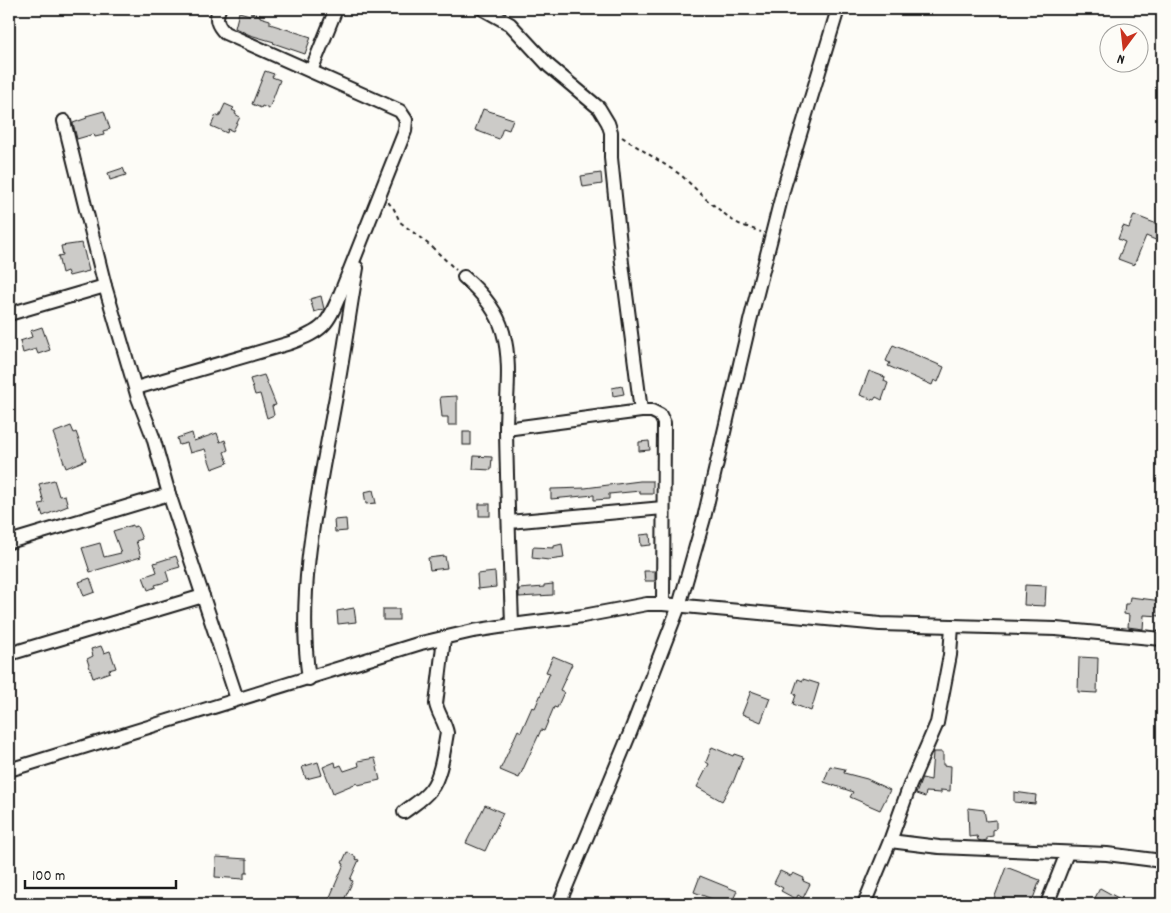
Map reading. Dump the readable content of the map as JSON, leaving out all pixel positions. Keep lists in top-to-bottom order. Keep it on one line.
{"scale_bar":"100 m","north":"bottom"}
